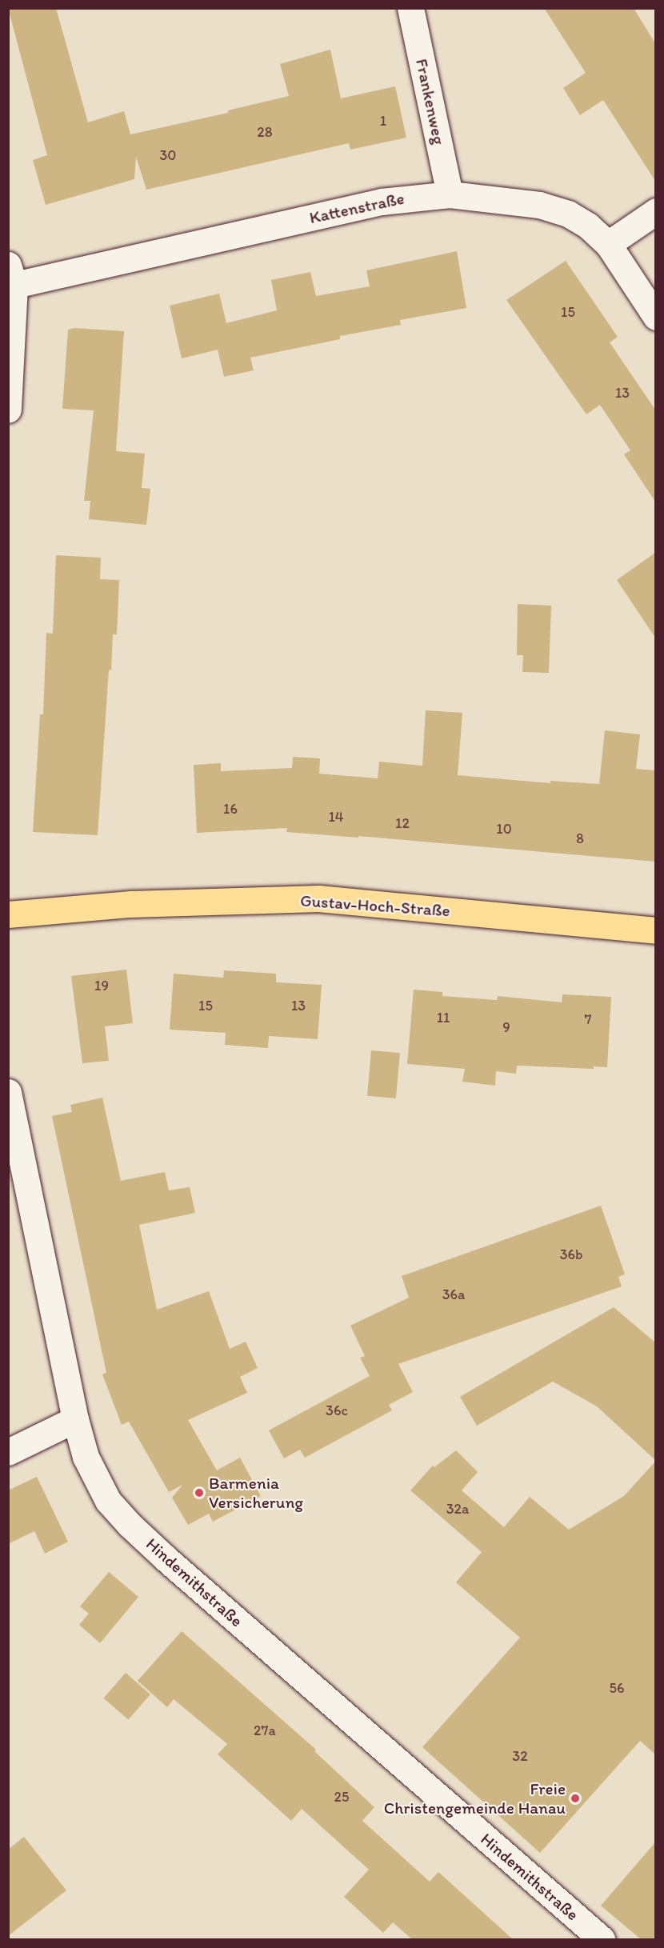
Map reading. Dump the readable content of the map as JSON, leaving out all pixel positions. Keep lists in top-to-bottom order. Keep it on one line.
{"streets":{"main road":["Gustav-Hoch-Straße"],"street":["Frankenweg","Kattenstraße","Hindemithstraße"]},"crossings":[["Frankenweg","Kattenstraße"]],"places":["Barmenia Versicherung","Freie Christengemeinde Hanau"],"house_numbers":["1","28","30","15","13","16","14","12","10","8","19","15","13","11","7","9","36b","36a","36c","32a","56","27a","32","25"]}
